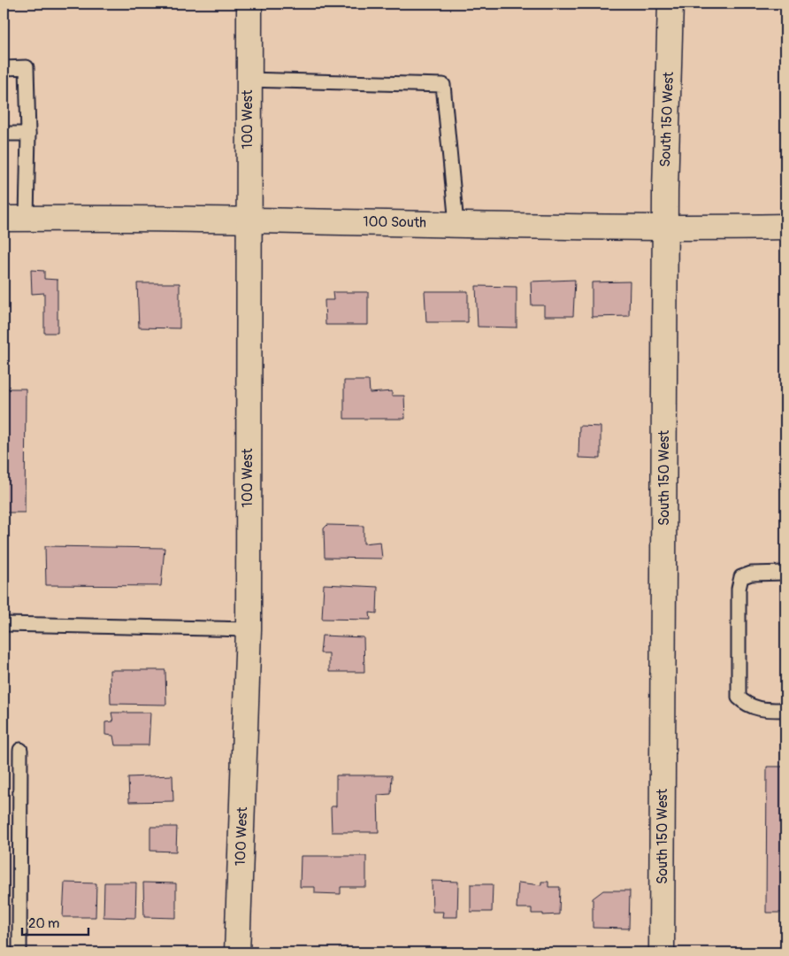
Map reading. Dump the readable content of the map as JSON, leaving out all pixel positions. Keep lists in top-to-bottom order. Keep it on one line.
{"streets":{"street":["100 West","South 150 West","100 South"]},"crossings":[["100 West","100 South"],["South 150 West","100 South"]],"scale_bar":"20 m"}
